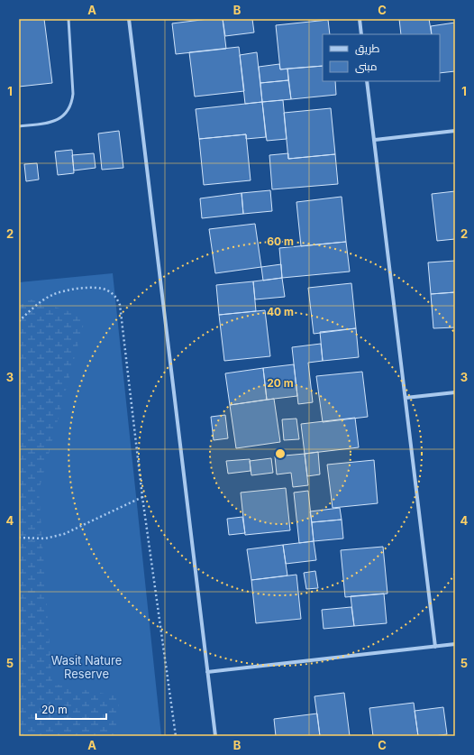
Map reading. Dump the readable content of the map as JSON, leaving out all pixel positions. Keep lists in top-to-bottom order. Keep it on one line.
{"parks":["Wasit Nature Reserve"],"legend":["طريق","مبنى"],"scale_bar":"20 m","grid":{"columns":["A","B","C"],"rows":["1","2","3","4","5"]},"rings":["60 m","40 m","20 m"]}
